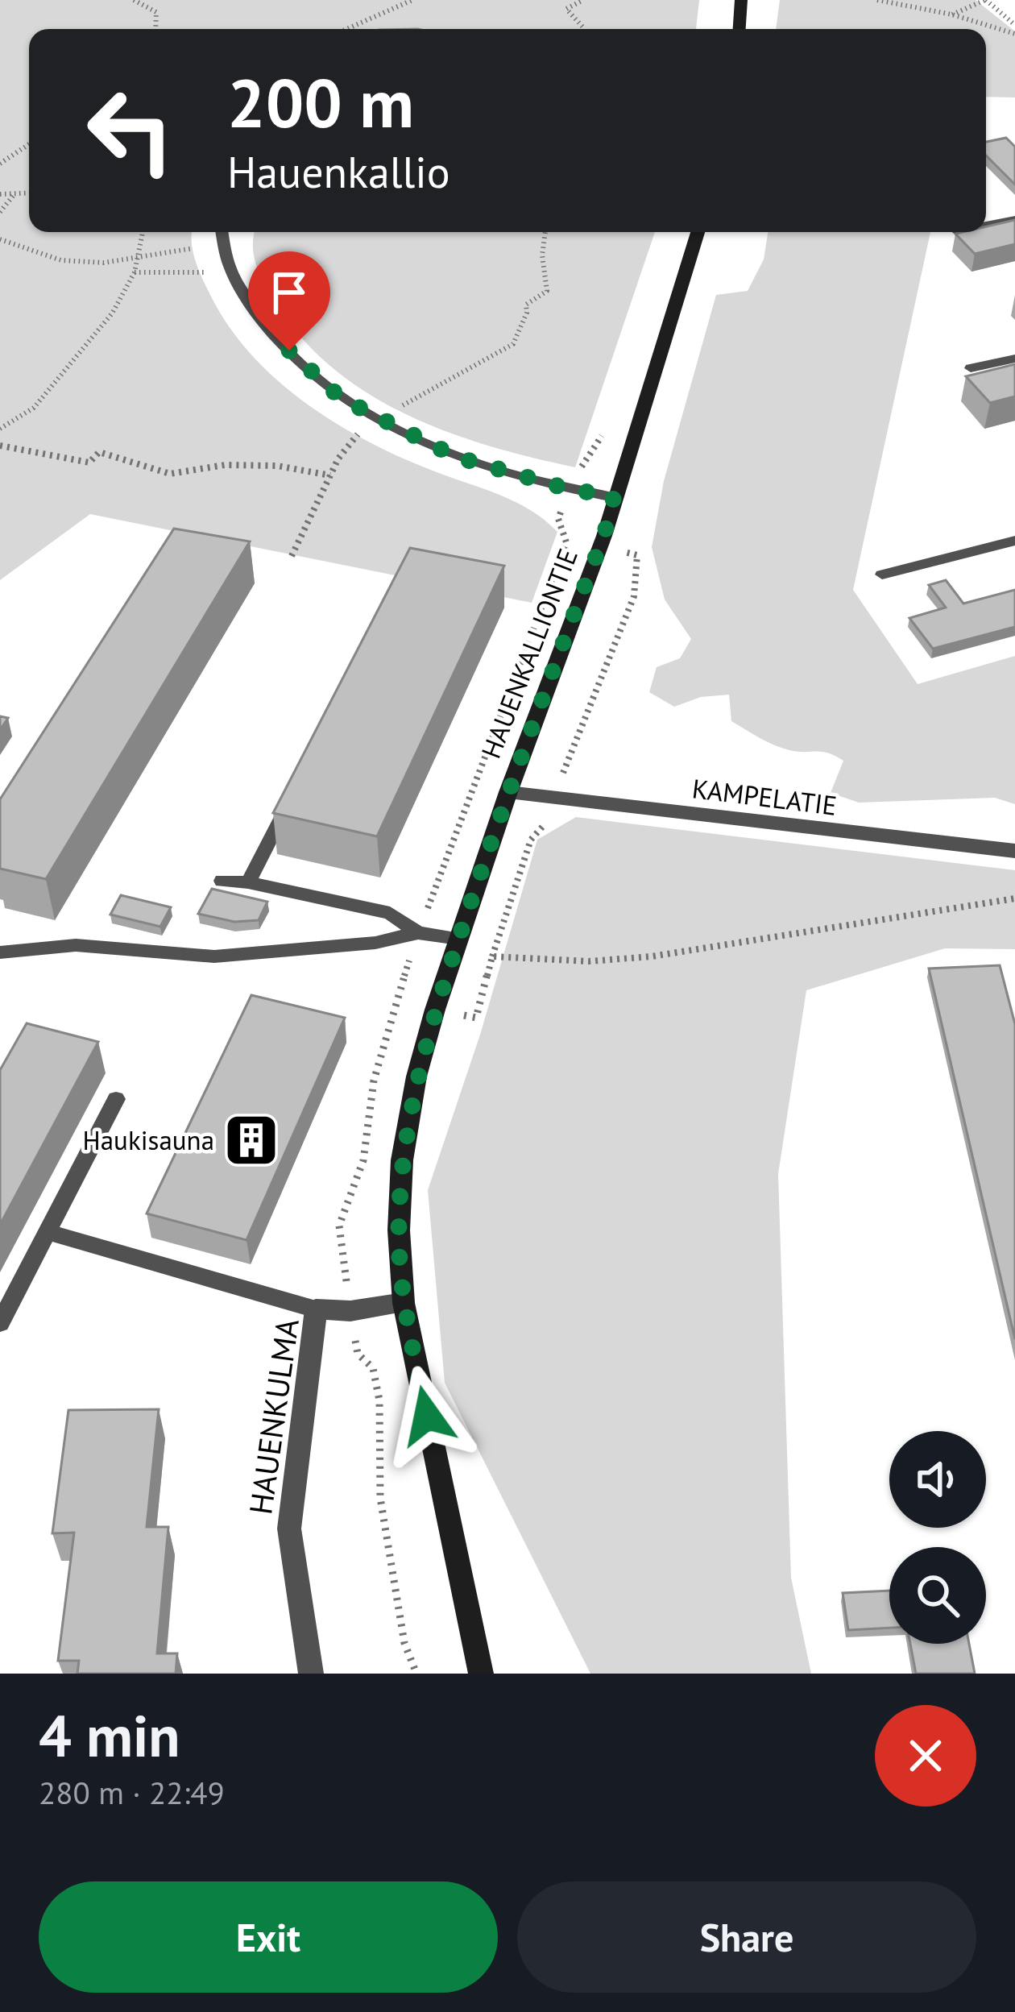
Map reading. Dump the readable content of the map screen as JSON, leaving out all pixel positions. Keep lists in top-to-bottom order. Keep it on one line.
{"streets":{"main road":["HAUENKALLIONTIE"],"street":["KAMPELATIE","HAUENKULMA"]},"crossings":[["HAUENKALLIONTIE","KAMPELATIE"],["HAUENKALLIONTIE","HAUENKULMA"]],"places":{"building":["Haukisauna"]},"page":{"turn":["200 m","Hauenkallio"],"heading":["4 min","280 m · 22:49"],"buttons":["Exit","Share"]}}
